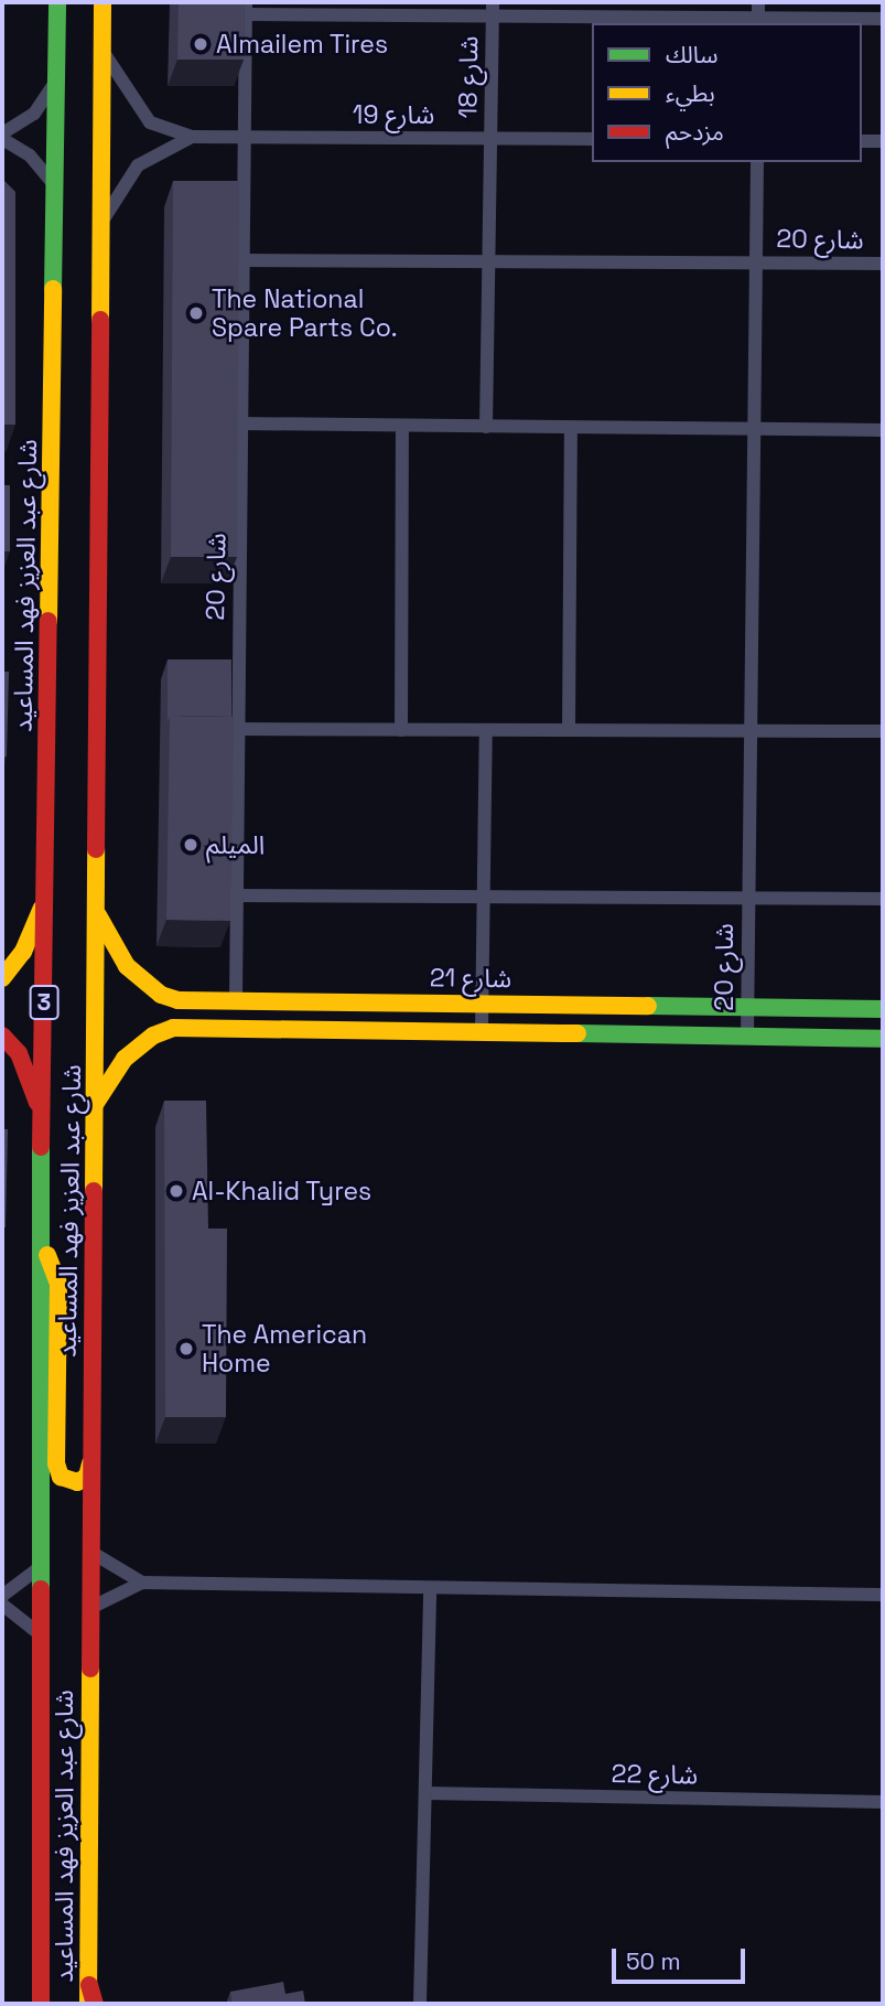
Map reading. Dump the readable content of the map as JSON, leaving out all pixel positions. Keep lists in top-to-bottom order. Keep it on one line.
{"streets":{"main road":["شارع عبد العزيز فهد المساعيد","شارع 21","3"],"street":["شارع 18","شارع 19","شارع 20","شارع 22"]},"crossings":[["شارع 18","شارع 19"],["شارع 18","شارع 20"],["شارع 19","شارع 20"],["شارع 19","شارع عبد العزيز فهد المساعيد"],["شارع 20","شارع 21"],["شارع عبد العزيز فهد المساعيد","شارع 21"]],"places":["Almailem Tires","The National Spare Parts Co.","الميلم","Al-Khalid Tyres","The American Home"],"legend":["سالك","بطيء","مزدحم"],"scale_bar":"50 m"}
